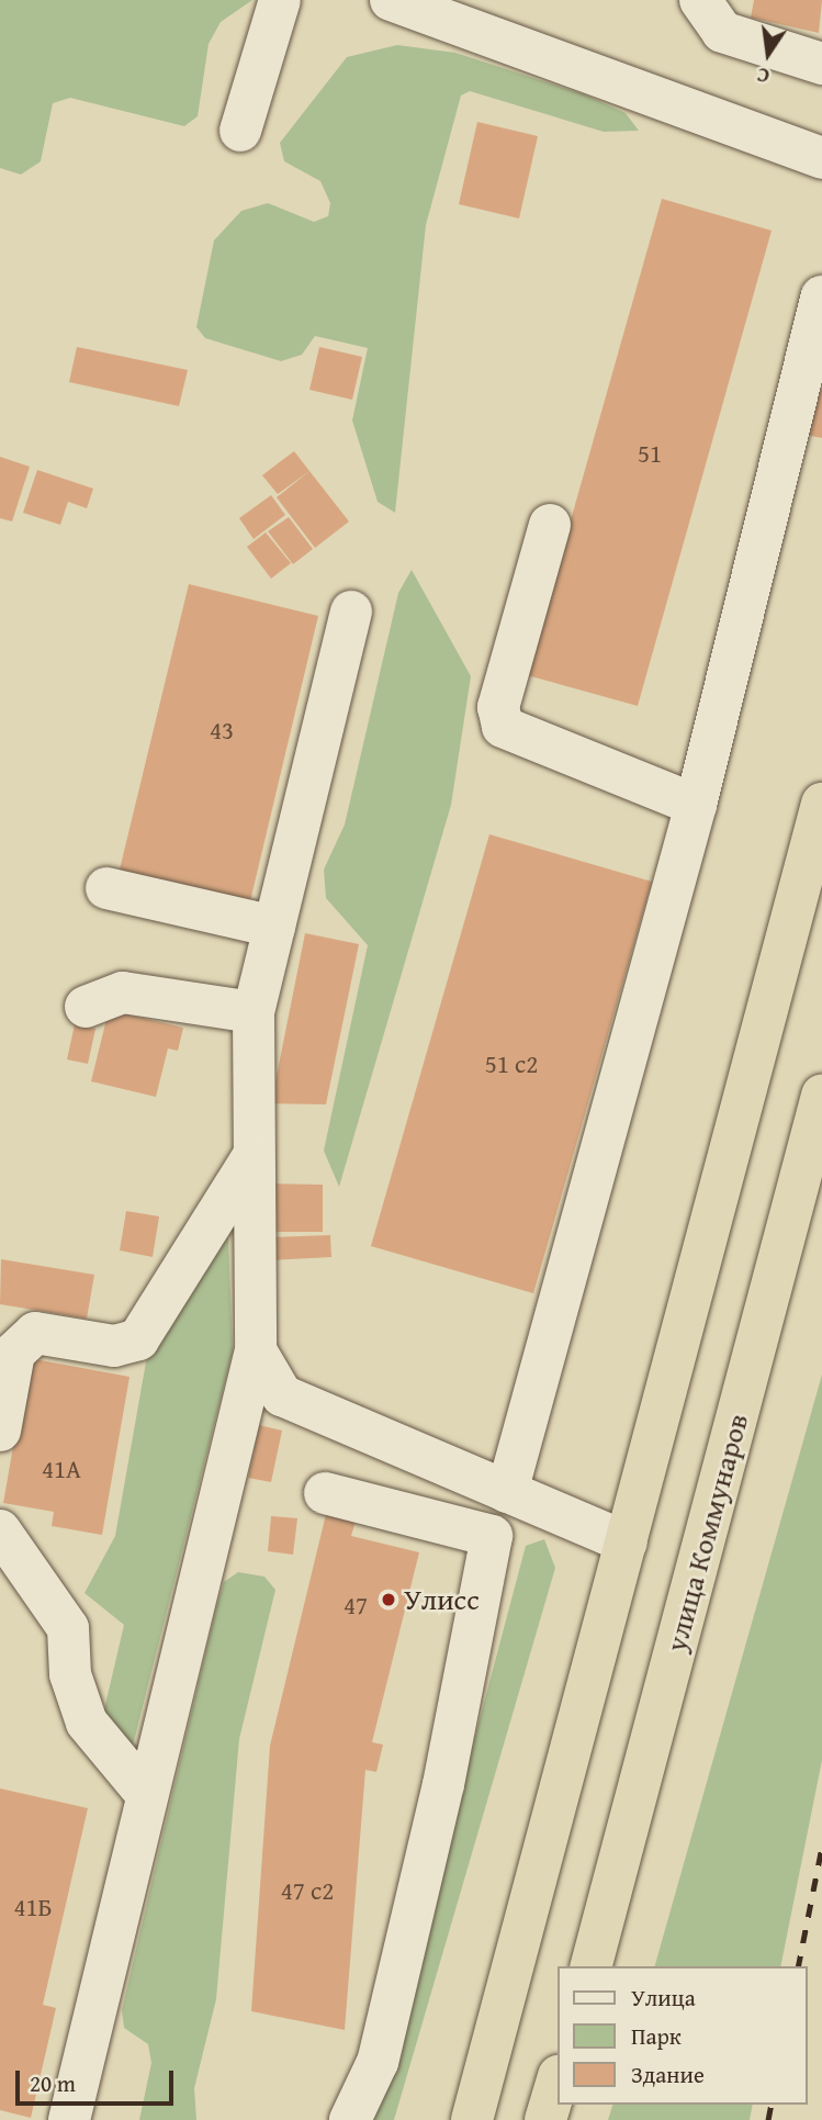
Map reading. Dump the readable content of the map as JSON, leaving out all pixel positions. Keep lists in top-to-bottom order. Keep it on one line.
{"streets":{"highway":["улица Коммунаров"]},"places":["Улисс"],"house_numbers":["51","43","51 с2","41А","47","47 с2","41Б"],"legend":["Улица","Парк","Здание"],"scale_bar":"20 m","north":"bottom"}
